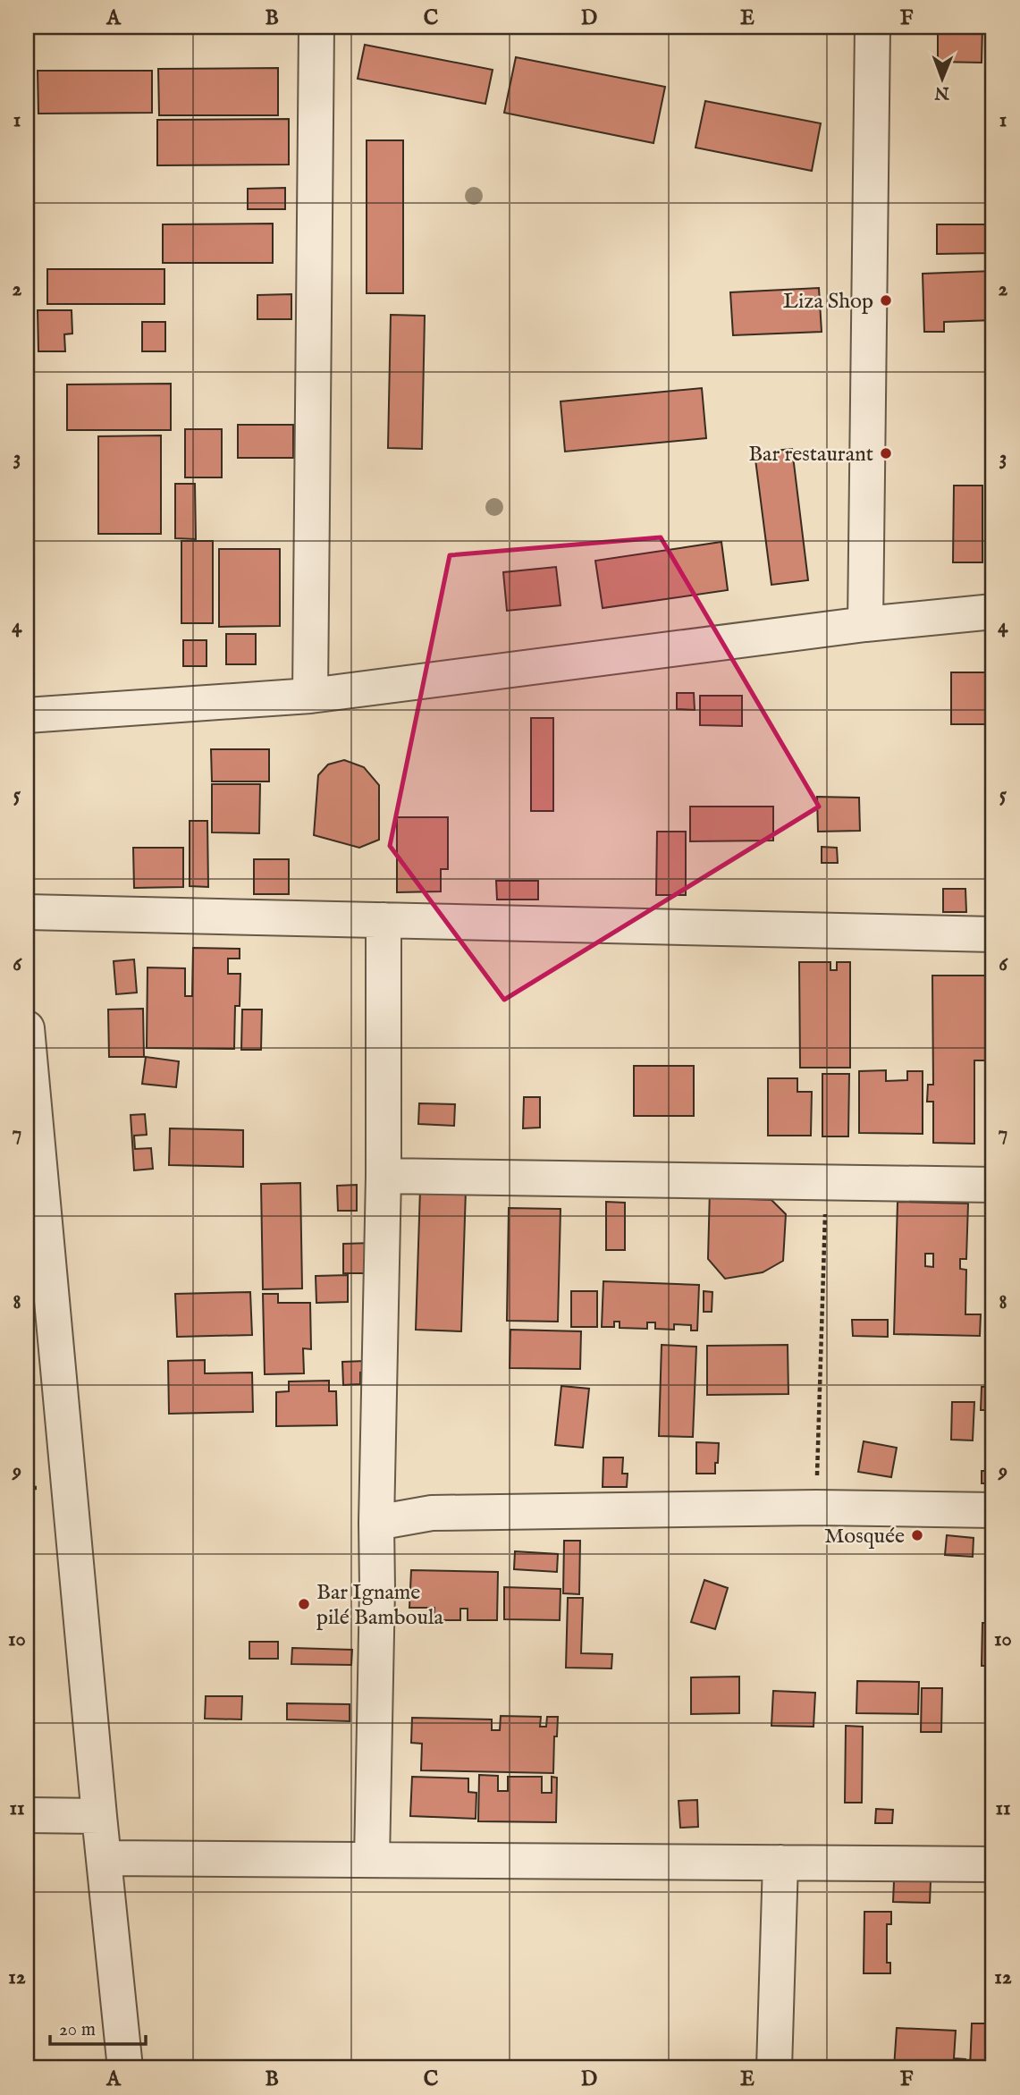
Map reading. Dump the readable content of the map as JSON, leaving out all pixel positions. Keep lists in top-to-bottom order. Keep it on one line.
{"places":["Liza Shop","Bar restaurant","Mosquée","Bar Igname pilé Bamboula"],"scale_bar":"20 m","north":"bottom","grid":{"columns":["A","B","C","D","E","F"],"rows":["1","2","3","4","5","6","7","8","9","10","11","12"]}}
